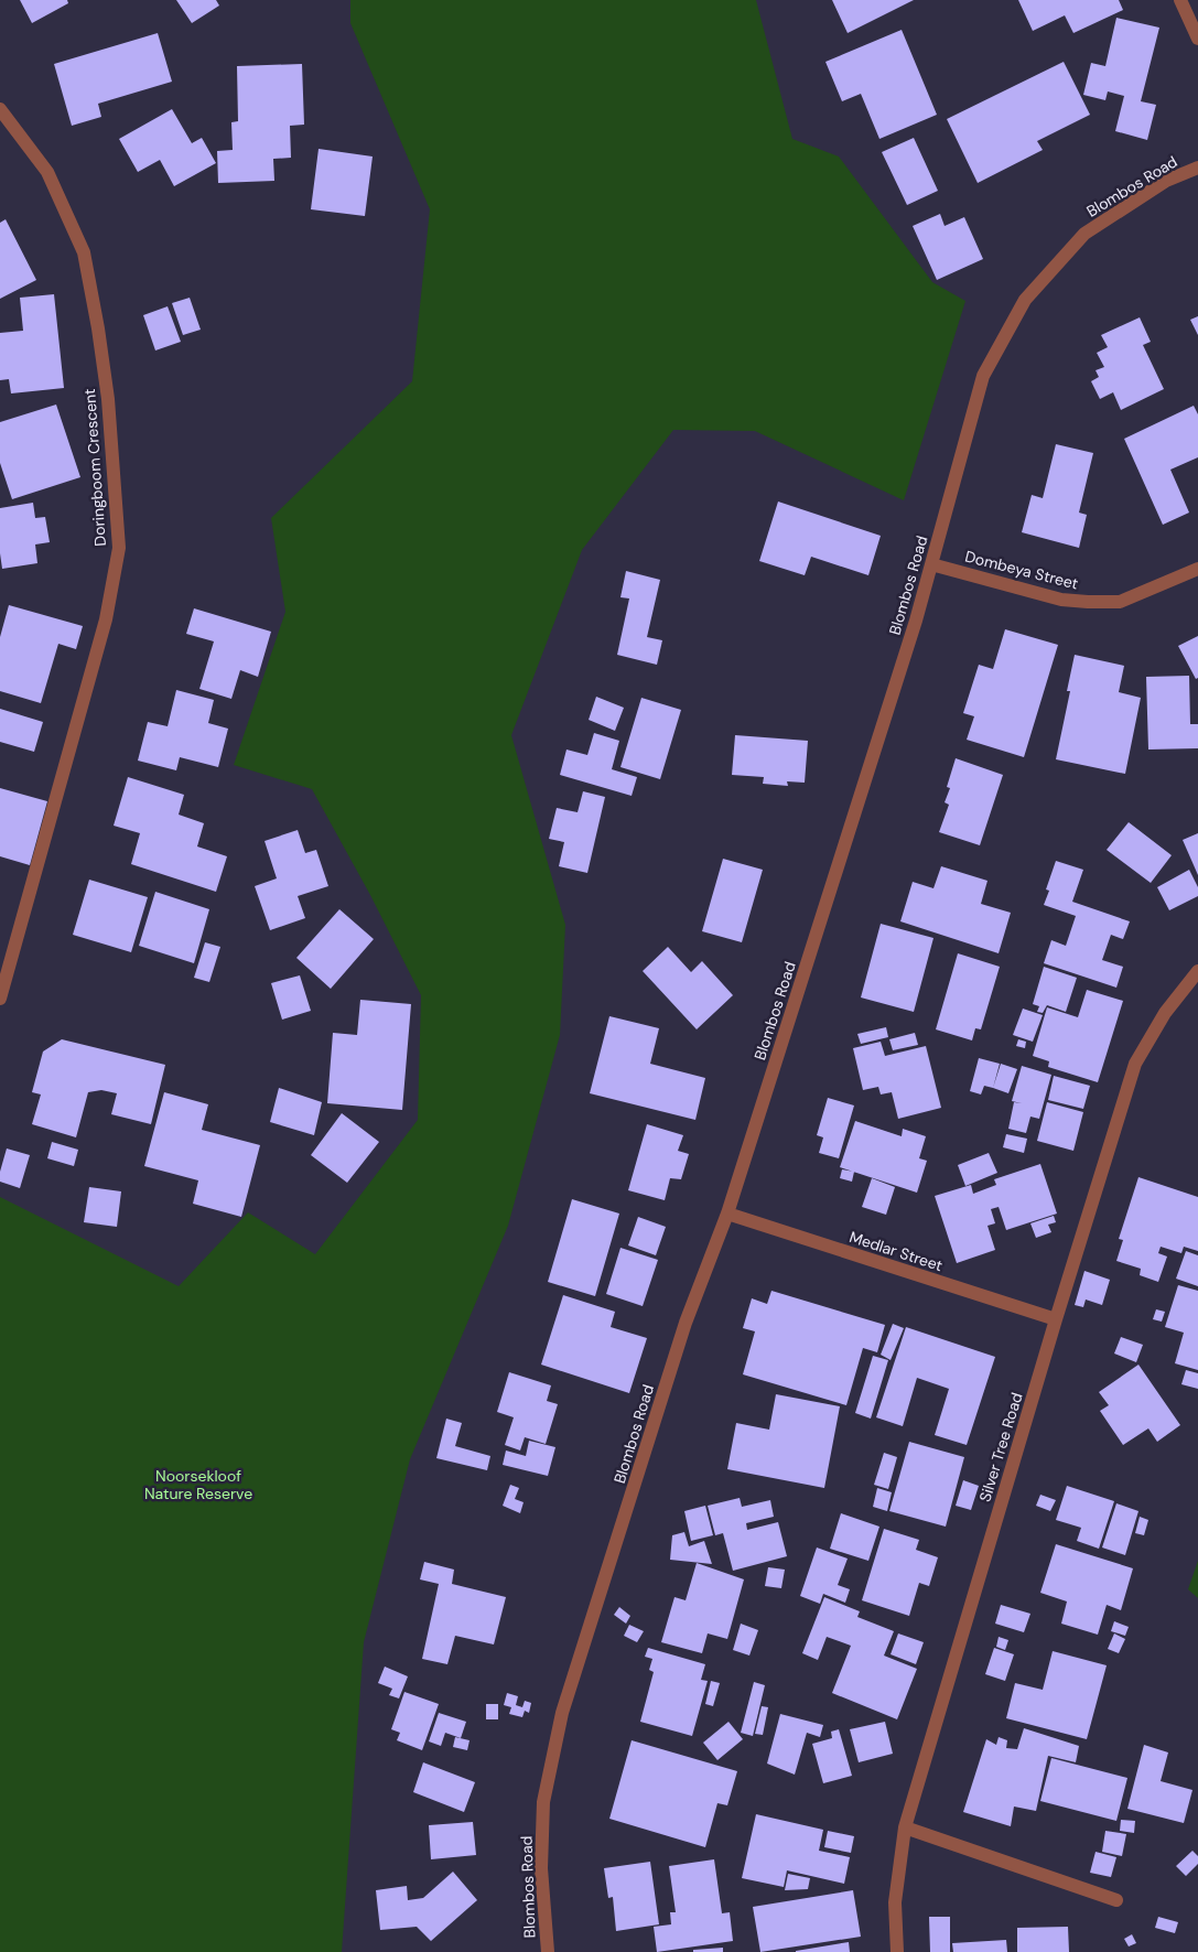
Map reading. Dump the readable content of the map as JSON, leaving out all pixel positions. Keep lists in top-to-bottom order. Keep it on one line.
{"streets":{"street":["Blombos Road","Doringboom Crescent","Dombeya Street","Medlar Street","Silver Tree Road"]},"crossings":[["Blombos Road","Dombeya Street"],["Blombos Road","Medlar Street"],["Medlar Street","Silver Tree Road"]],"parks":["Noorsekloof Nature Reserve"]}
